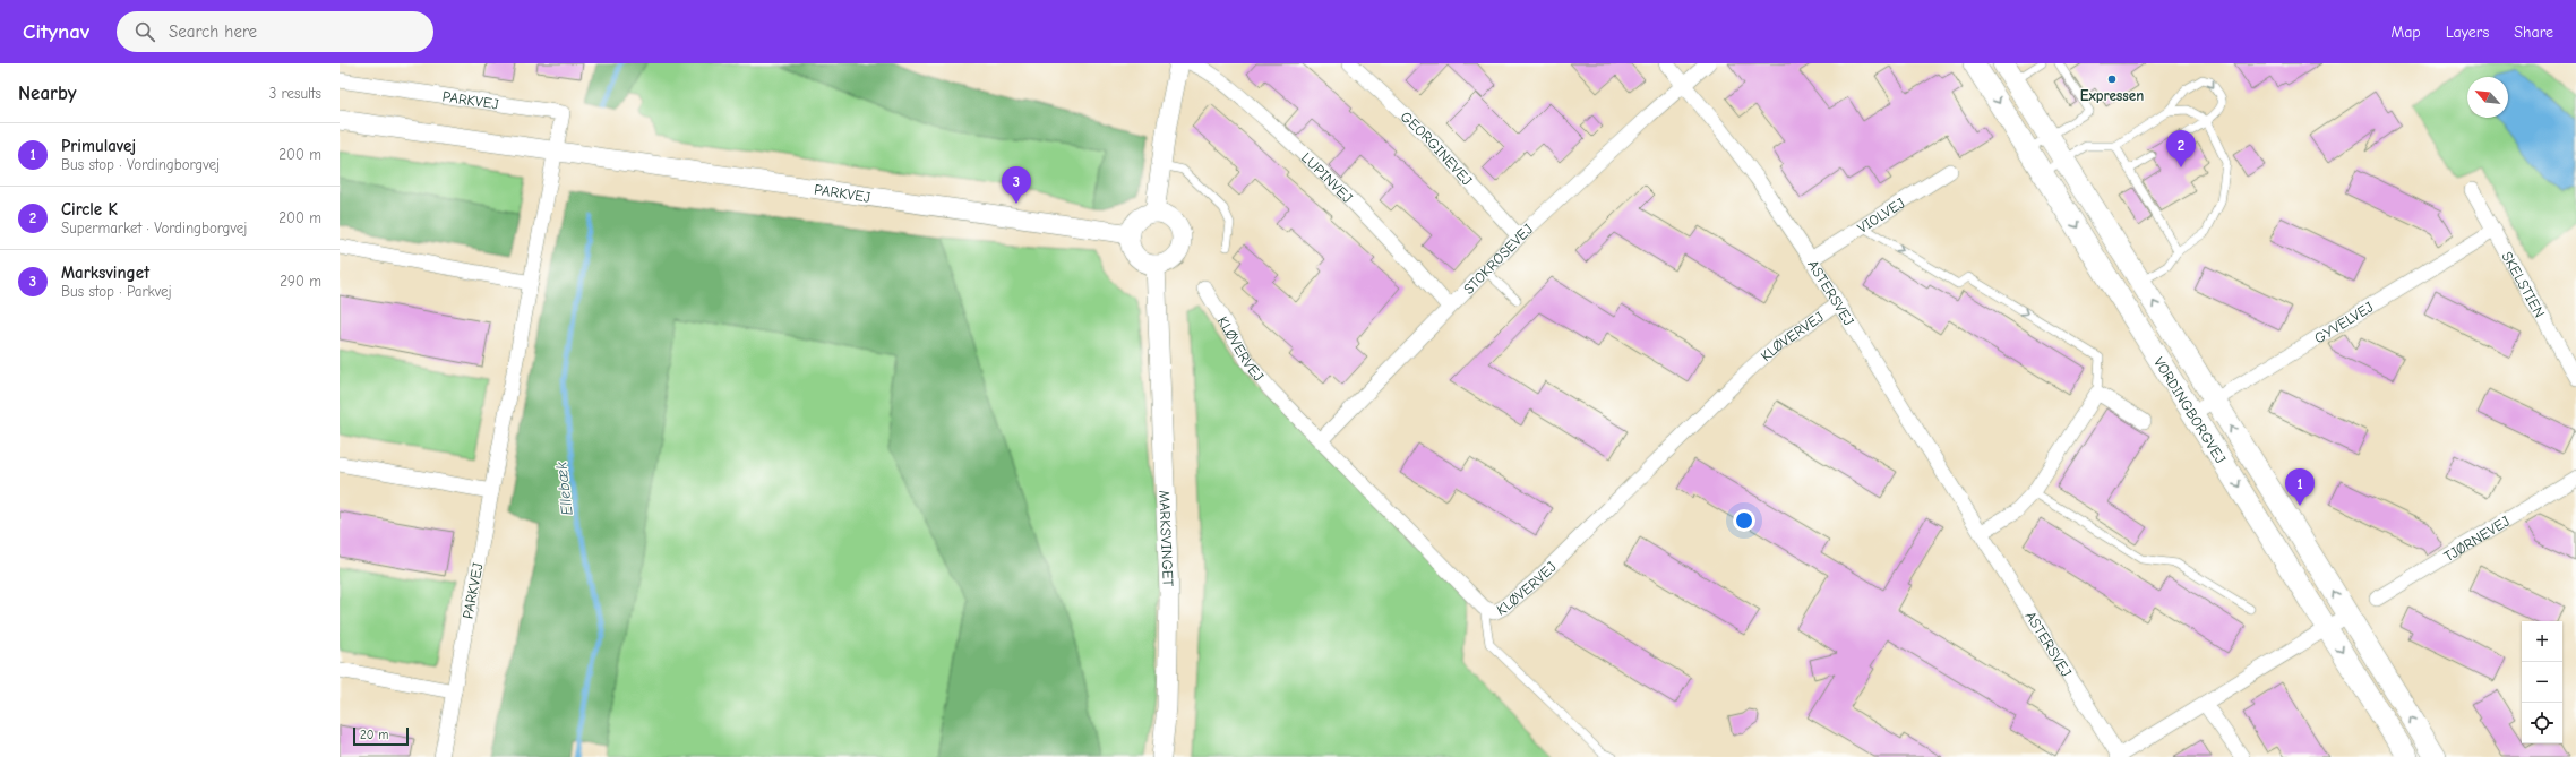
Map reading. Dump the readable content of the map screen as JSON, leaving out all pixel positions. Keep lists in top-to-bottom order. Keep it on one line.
{"streets":{"main road":["VORDINGBORGVEJ"],"street":["PARKVEJ","GEORGINEVEJ","LUPINVEJ","VIOLVEJ","STOKROSEVEJ","SKELSTIEN","ASTERSVEJ","GYVELVEJ","KLØVERVEJ","TJØRNEVEJ","MARKSVINGET"]},"crossings":[["PARKVEJ","MARKSVINGET"],["GEORGINEVEJ","STOKROSEVEJ"],["LUPINVEJ","STOKROSEVEJ"],["VIOLVEJ","ASTERSVEJ"],["STOKROSEVEJ","ASTERSVEJ"],["STOKROSEVEJ","KLØVERVEJ"],["SKELSTIEN","GYVELVEJ"],["ASTERSVEJ","KLØVERVEJ"],["GYVELVEJ","VORDINGBORGVEJ"]],"water":["Ellebæk"],"places":["Expressen"],"scale_bar":"20 m","north":"top left","page":{"header":"Citynav","search":"Search here","nav":["Map","Layers","Share"],"heading":["Nearby","3 results"],"list":[{"mark":"1","name":"Primulavej","note":"Bus stop · Vordingborgvej","value":"200 m"},{"mark":"2","name":"Circle K","note":"Supermarket · Vordingborgvej","value":"200 m"},{"mark":"3","name":"Marksvinget","note":"Bus stop · Parkvej","value":"290 m"}],"pins":["2","3","1"],"map_buttons":["+","−"],"scale":"20 m"}}
